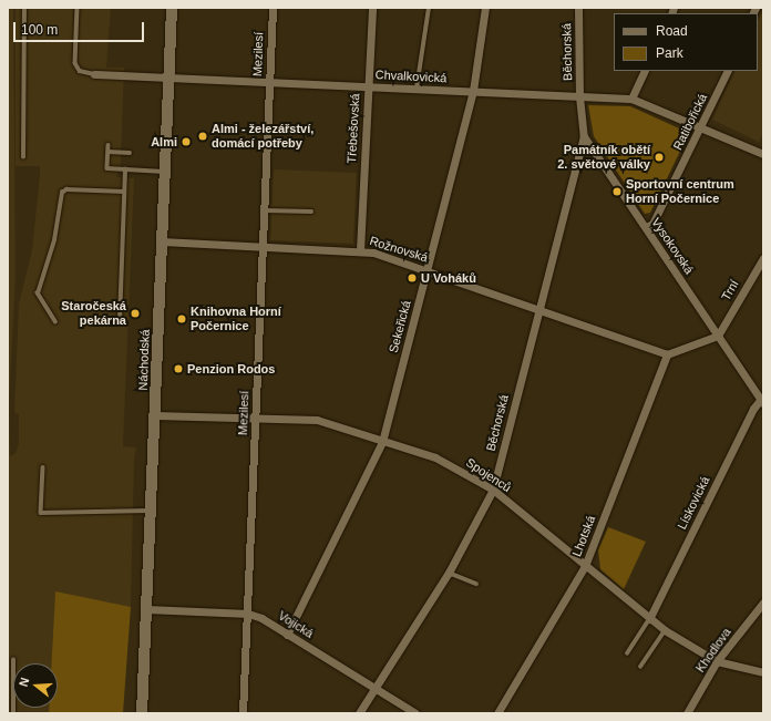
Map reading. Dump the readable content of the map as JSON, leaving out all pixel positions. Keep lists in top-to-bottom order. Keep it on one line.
{"streets":{"main road":["Náchodská"],"street":["Běchorská","Mezilesí","Chvalkovická","Ratibořická","Třebešovská","Vysokovská","Rožnovská","Trní","Sekeřická","Spojenců","Lískovická","Lhotská","Vojická","Khodlova"]},"crossings":[["Běchorská","Chvalkovická"],["Běchorská","Vysokovská"],["Běchorská","Rožnovská"],["Běchorská","Spojenců"],["Běchorská","Vojická"],["Mezilesí","Chvalkovická"],["Mezilesí","Rožnovská"],["Mezilesí","Spojenců"],["Mezilesí","Vojická"],["Chvalkovická","Ratibořická"],["Chvalkovická","Třebešovská"],["Chvalkovická","Vysokovská"],["Chvalkovická","Sekeřická"],["Chvalkovická","Náchodská"],["Ratibořická","Vysokovská"],["Třebešovská","Rožnovská"],["Vysokovská","Trní"],["Vysokovská","Lískovická"],["Rožnovská","Sekeřická"],["Rožnovská","Náchodská"],["Rožnovská","Lhotská"],["Sekeřická","Spojenců"],["Sekeřická","Vojická"],["Náchodská","Spojenců"],["Náchodská","Vojická"],["Spojenců","Lískovická"],["Spojenců","Lhotská"],["Spojenců","Khodlova"]],"places":["Almi - železářství, domácí potřeby","Almi","Památník obětí 2. světové války","Sportovní centrum Horní Počernice","U Voháků","Staročeská pekárna","Knihovna Horní Počernice","Penzion Rodos"],"legend":["Road","Park"],"scale_bar":"100 m","north":"left"}
